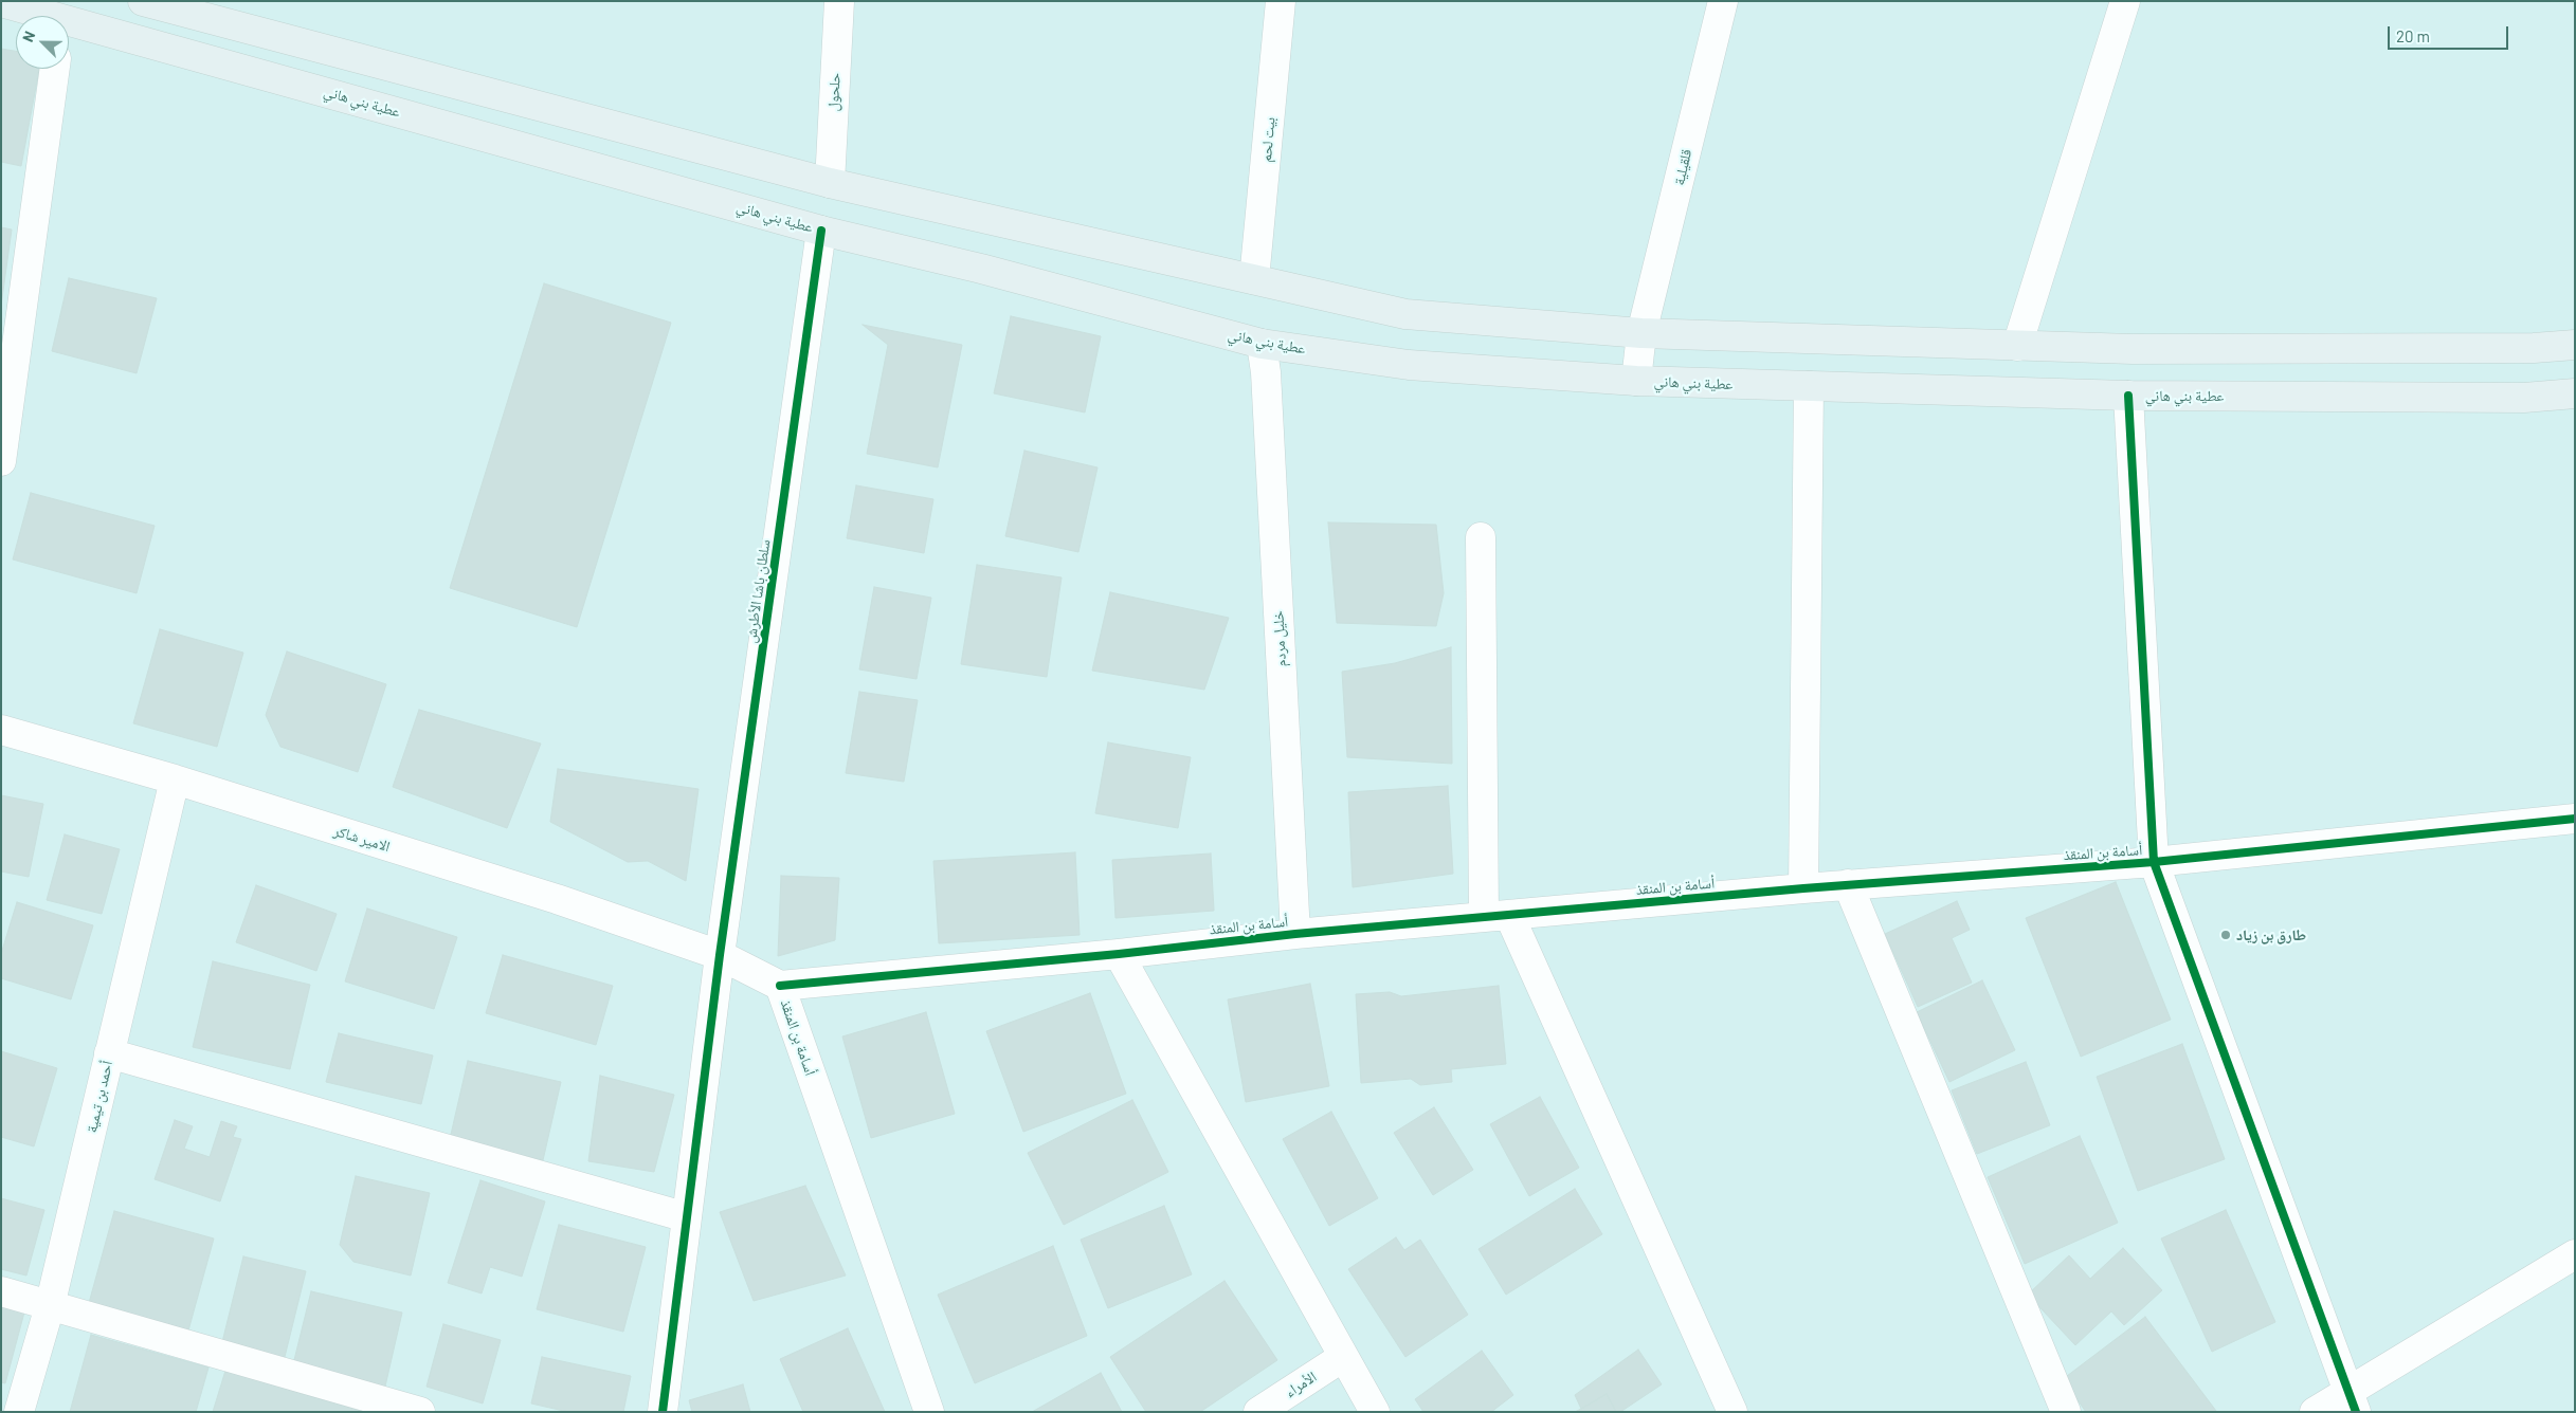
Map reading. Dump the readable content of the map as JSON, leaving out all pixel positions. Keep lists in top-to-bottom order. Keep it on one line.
{"streets":{"main road":["عطية بني هاني"],"street":["حلحول","بيت لحم","قلقيلية","سلطان باشا الأطرش","خليل مردم","الامير شاكر","أسامة بن المنقذ","أحمد بن تيمية","الأمراء"]},"crossings":[["عطية بني هاني","قلقيلية"],["عطية بني هاني","سلطان باشا الأطرش"],["عطية بني هاني","خليل مردم"],["سلطان باشا الأطرش","الامير شاكر"],["خليل مردم","أسامة بن المنقذ"],["الامير شاكر","أسامة بن المنقذ"],["الامير شاكر","أحمد بن تيمية"]],"places":["طارق بن زياد"],"scale_bar":"20 m","north":"top left"}
